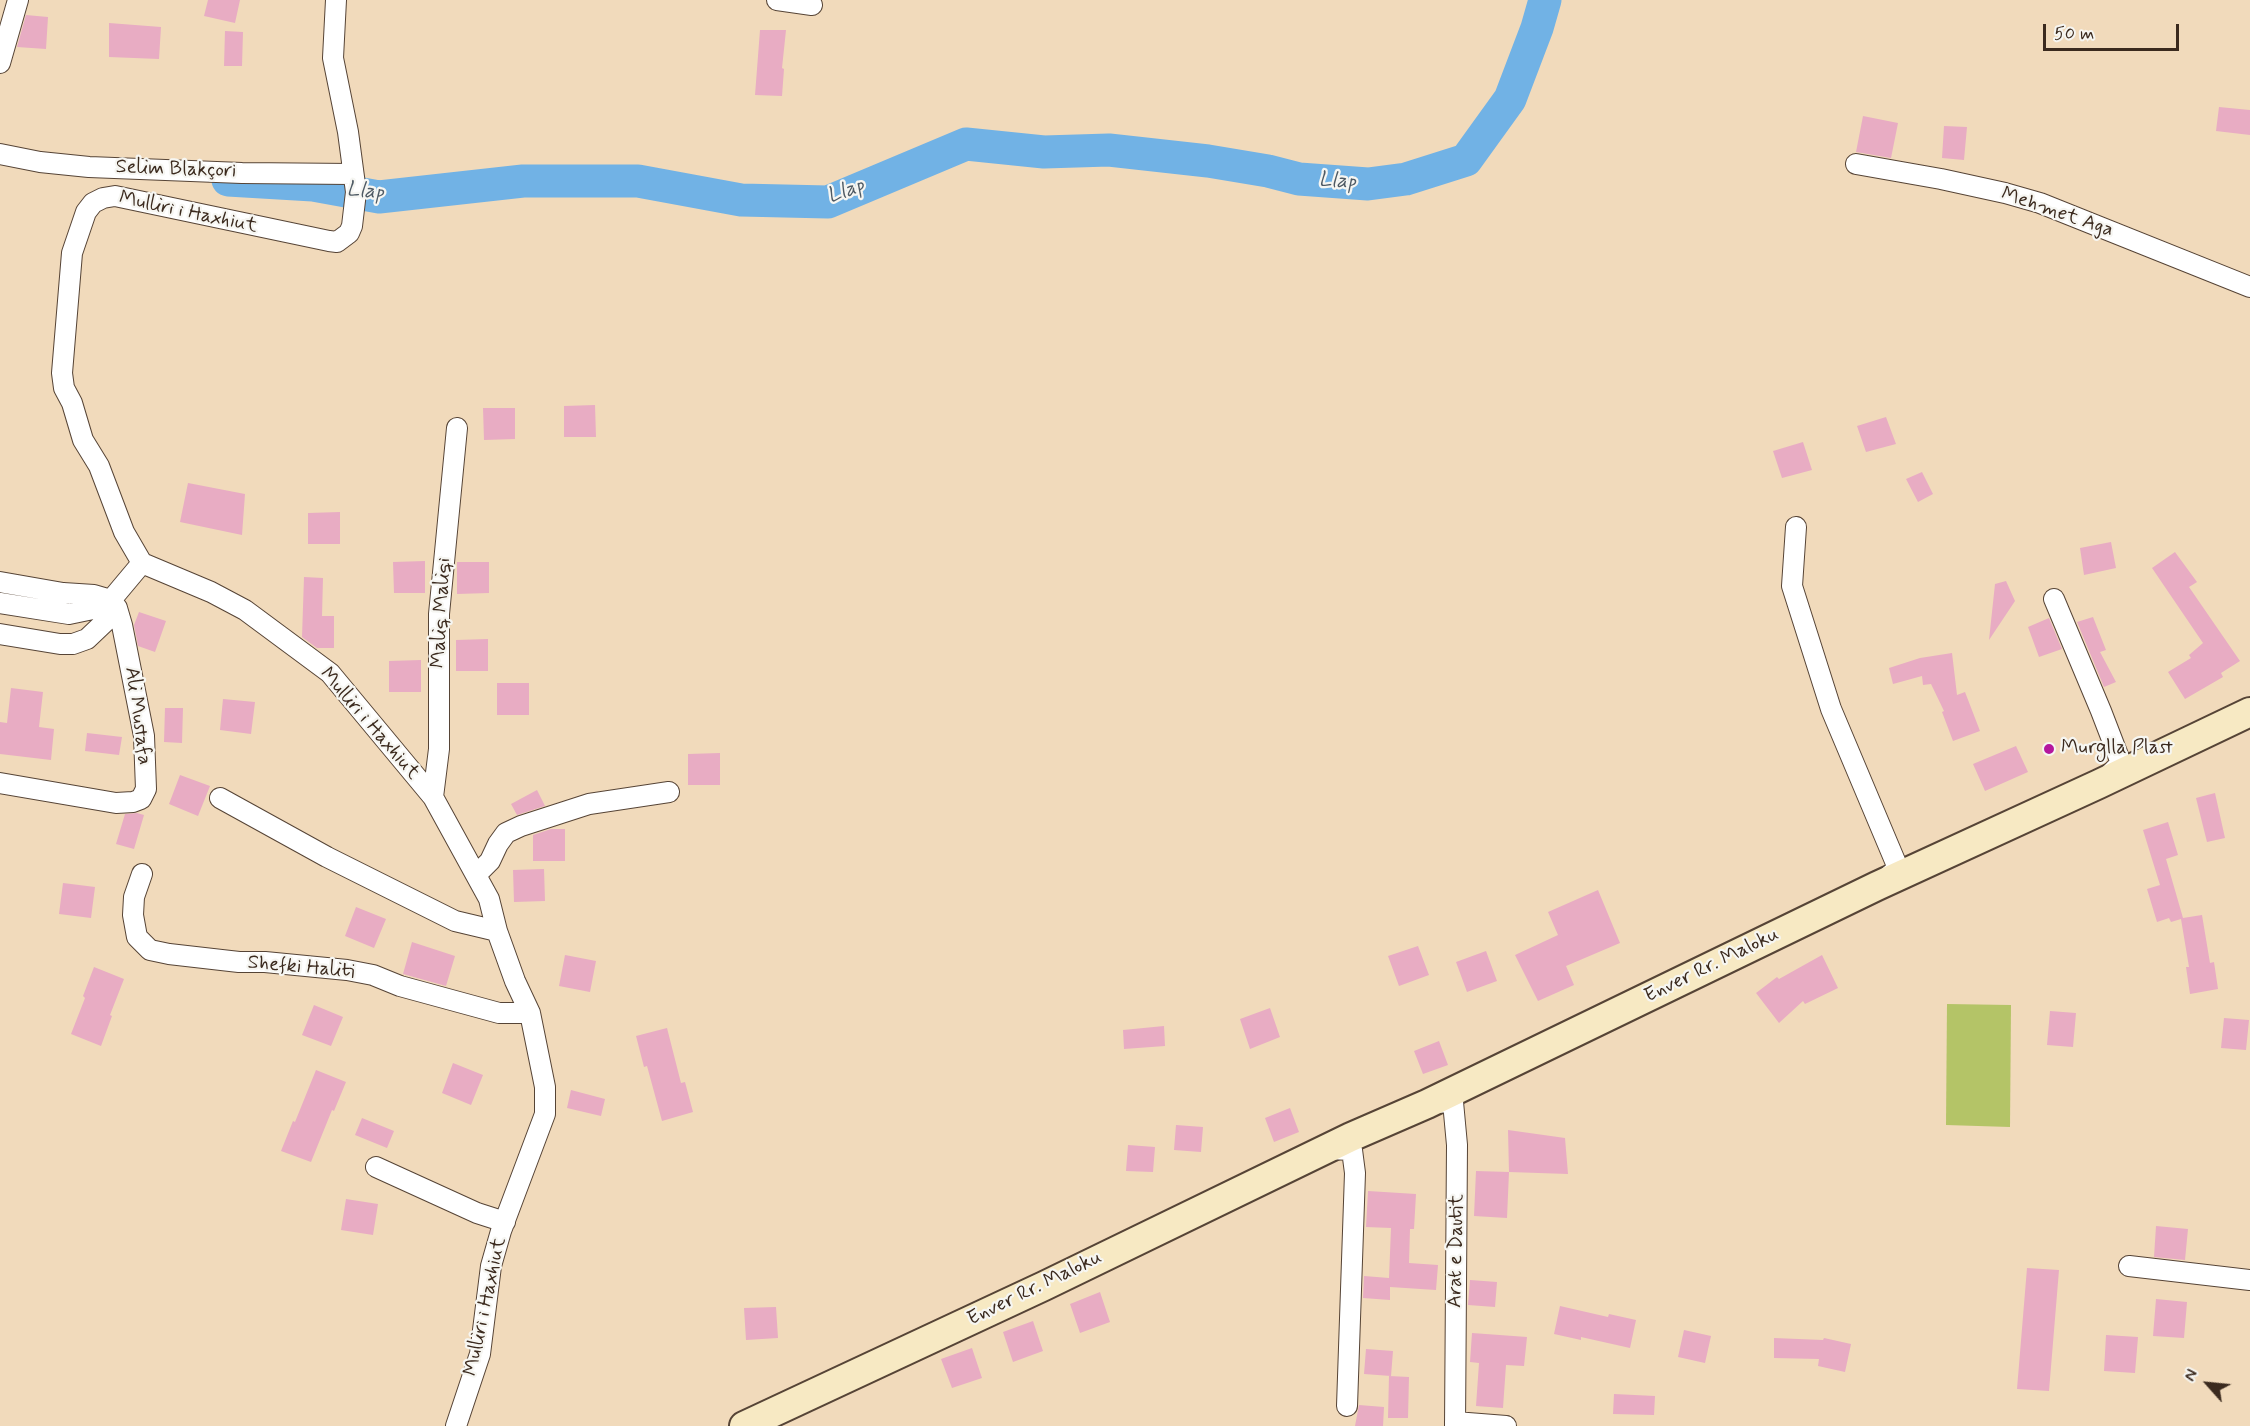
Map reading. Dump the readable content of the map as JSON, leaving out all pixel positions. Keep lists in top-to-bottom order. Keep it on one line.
{"streets":{"main road":["Enver Rr. Maloku"],"street":["Selim Blakçori","Mulliri i Haxhiut","Mehmet Aga","Maliq Maliqi","Ali Mustafa","Shefki Haliti","Arat e Dautit"]},"crossings":[["Selim Blakçori","Mulliri i Haxhiut"],["Mulliri i Haxhiut","Maliq Maliqi"],["Mulliri i Haxhiut","Shefki Haliti"],["Enver Rr. Maloku","Arat e Dautit"]],"water":["Llap"],"places":["Murglla Plast"],"scale_bar":"50 m","north":"top left"}
